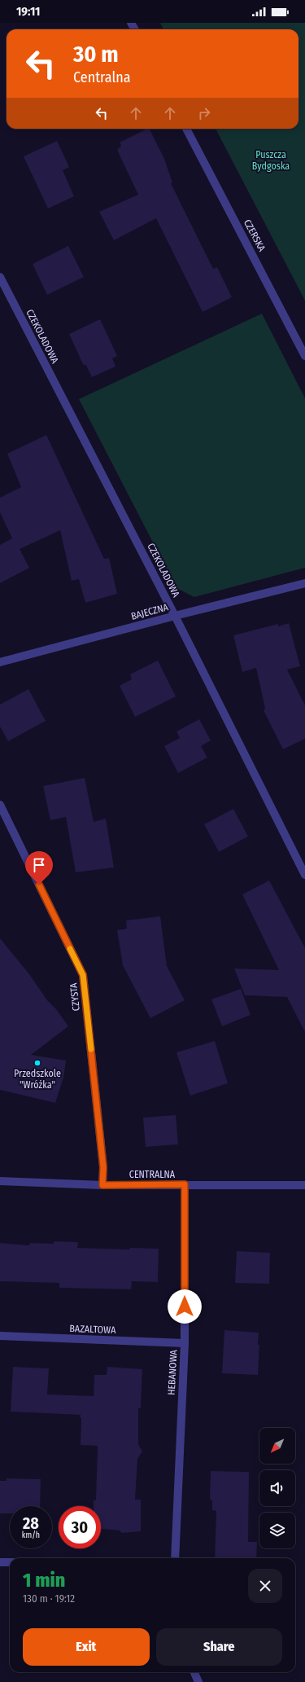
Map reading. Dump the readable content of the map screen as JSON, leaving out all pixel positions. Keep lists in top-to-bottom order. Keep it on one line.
{"streets":{"street":["CZERSKA","CZEKOLADOWA","BAJECZNA","CZYSTA","CENTRALNA","BAZALTOWA","HEBANOWA"]},"crossings":[["CZEKOLADOWA","BAJECZNA"],["CZYSTA","CENTRALNA"],["CENTRALNA","HEBANOWA"],["BAZALTOWA","HEBANOWA"]],"parks":["Puszcza Bydgoska"],"places":["Przedszkole \"Wróżka\""],"north":"bottom left","page":{"status":"19:11","turn":["30 m","Centralna"],"speed":"28 km/h","limit":"30","heading":["1 min","130 m · 19:12"],"buttons":["Exit","Share"]}}
